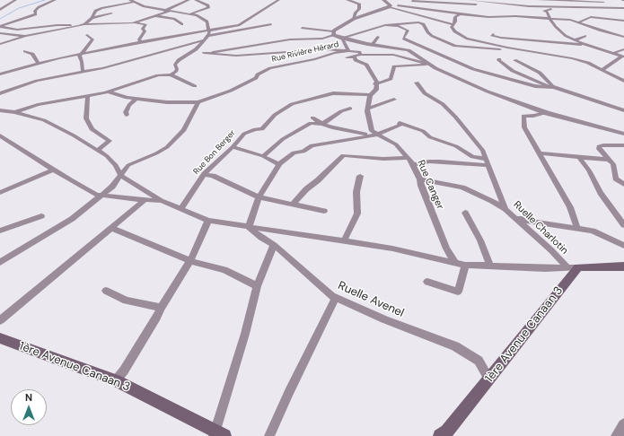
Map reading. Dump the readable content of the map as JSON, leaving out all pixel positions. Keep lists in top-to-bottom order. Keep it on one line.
{"streets":{"main road":["1ère Avenue Canaan 3"],"street":["Rue Rivière Hérard","Rue Bon Berger","Rue Canger","Ruelle Charlotin","Ruelle Avenel"]},"crossings":[["Ruelle Charlotin","1ère Avenue Canaan 3"],["Ruelle Avenel","1ère Avenue Canaan 3"]],"north":"top"}
